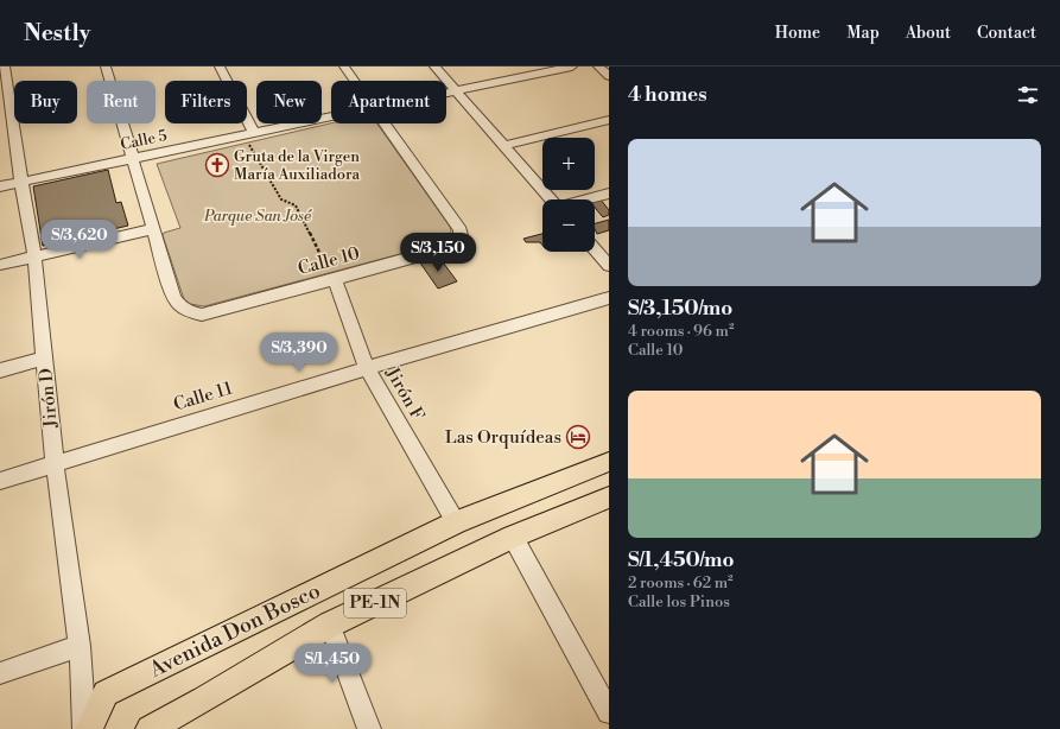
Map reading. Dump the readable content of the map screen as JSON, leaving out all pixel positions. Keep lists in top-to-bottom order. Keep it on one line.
{"streets":{"main road":["PE-1N","Avenida Don Bosco"],"street":["Calle 5","Calle 10","Jirón F","Calle 11","Jirón D"]},"crossings":[["Calle 5","Jirón D"],["Calle 10","Jirón F"],["Jirón F","Calle 11"],["Jirón F","Avenida Don Bosco"],["Calle 11","Jirón D"]],"parks":["Parque San José"],"places":{"church":["Gruta de la Virgen María Auxiliadora"],"hotel":["Las Orquídeas"]},"page":{"header":"Nestly","nav":["Home","Map","About","Contact"],"heading":"4 homes","chip":["Buy","Rent","Filters","New","Apartment"],"list":[{"name":"S/3,150/mo","note":"4 rooms · 96 m² · Calle 10"},{"name":"S/1,450/mo","note":"2 rooms · 62 m² · Calle los Pinos"}],"map_buttons":["+","−"],"price":["S/3,620","S/3,150","S/3,390","S/1,450"]}}
